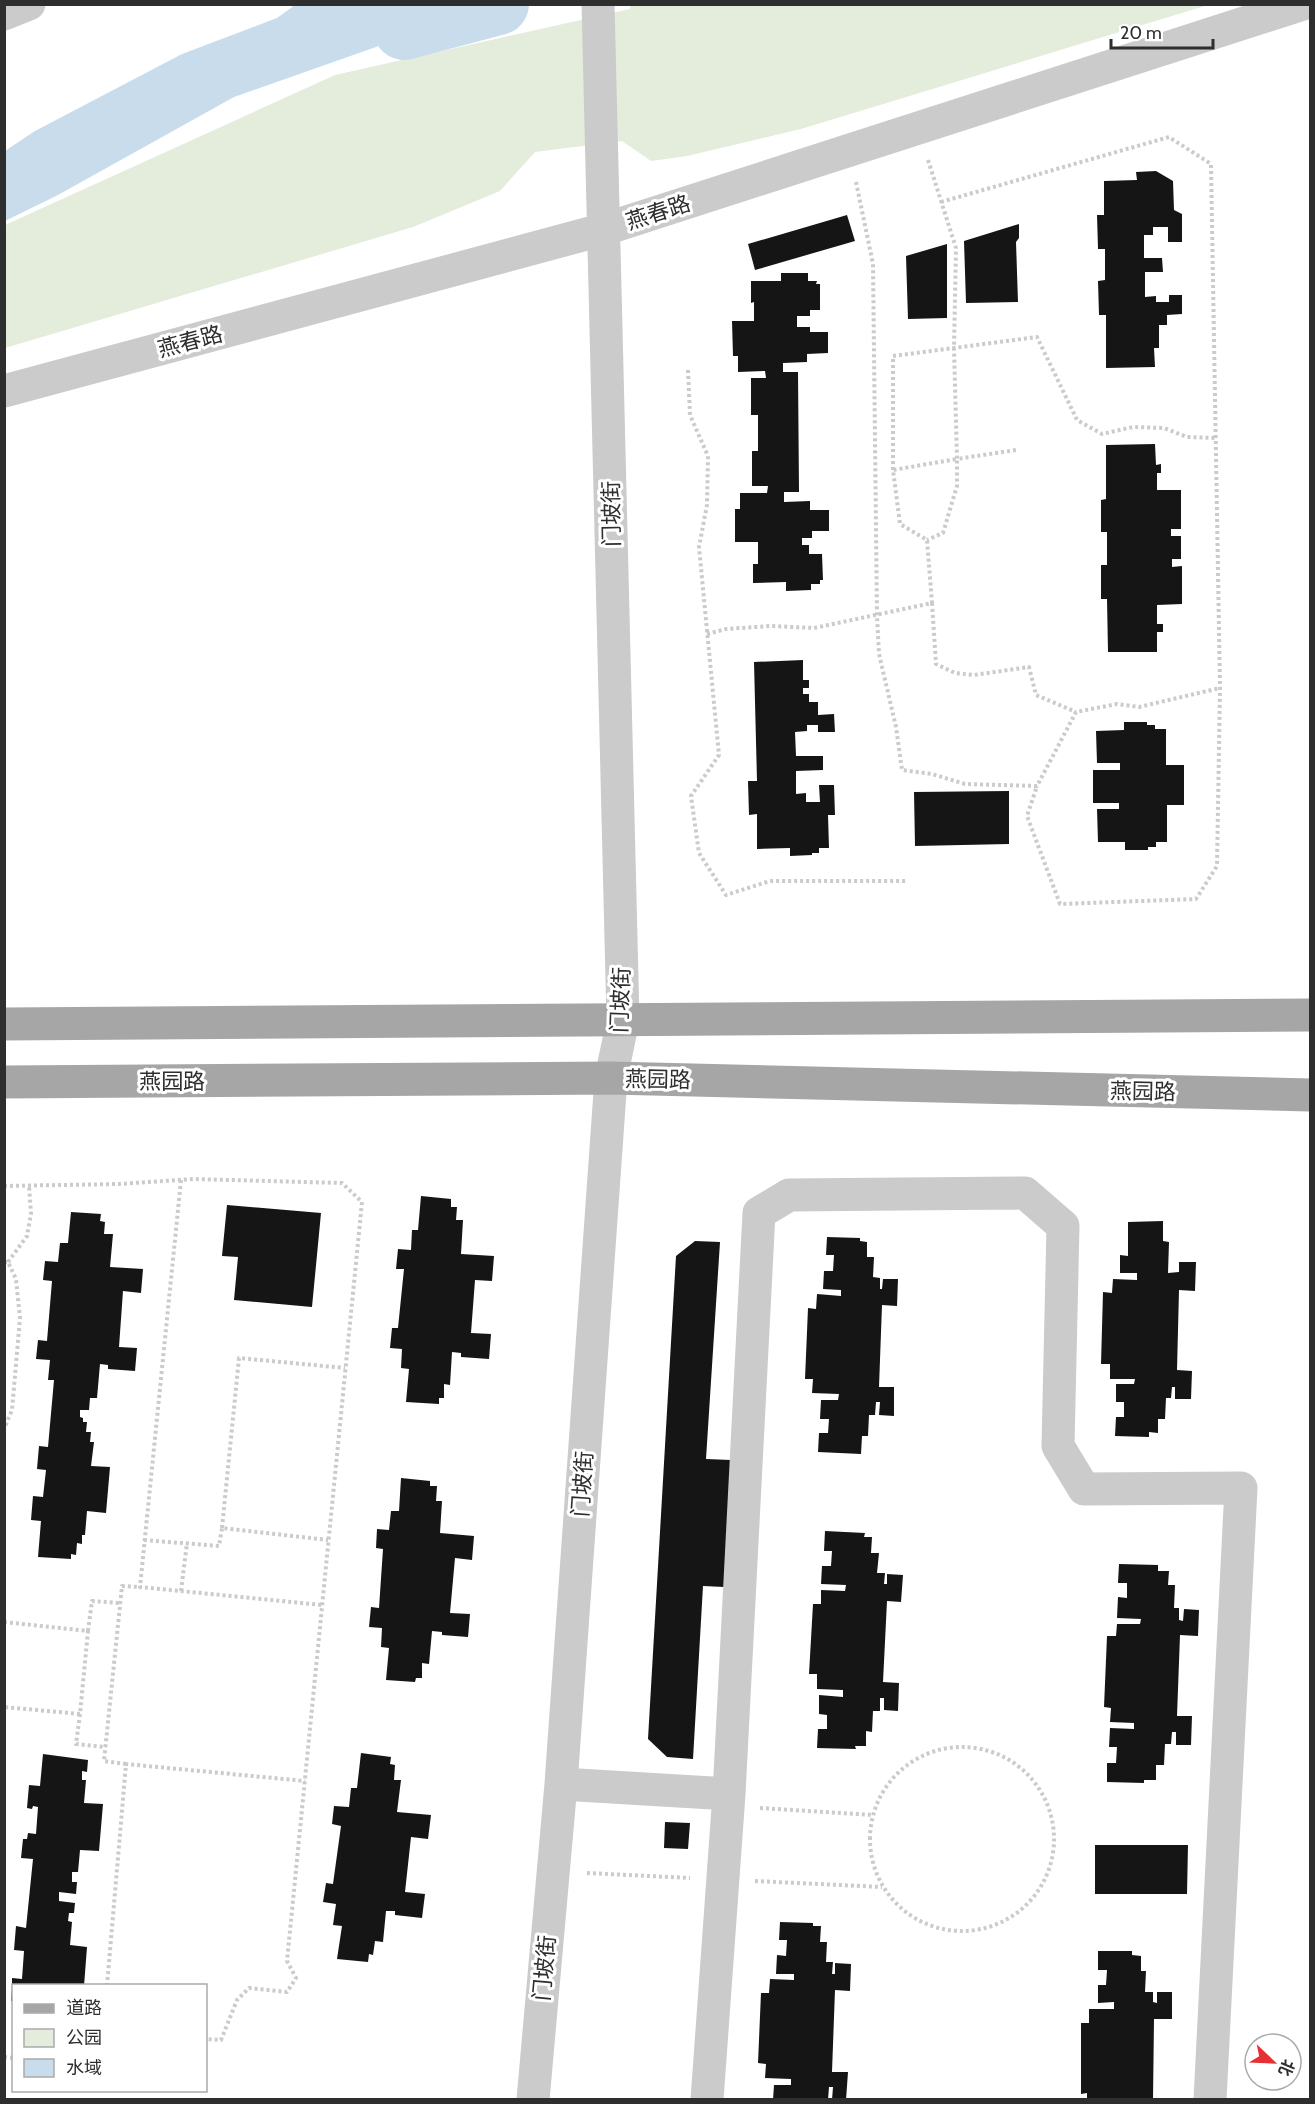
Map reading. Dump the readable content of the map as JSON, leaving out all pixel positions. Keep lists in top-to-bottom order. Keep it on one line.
{"streets":{"main road":["燕园路"],"street":["燕春路","门坡街"]},"crossings":[["燕春路","门坡街"],["门坡街","燕园路"]],"legend":["道路","公园","水域"],"scale_bar":"20 m","north":"bottom right"}
